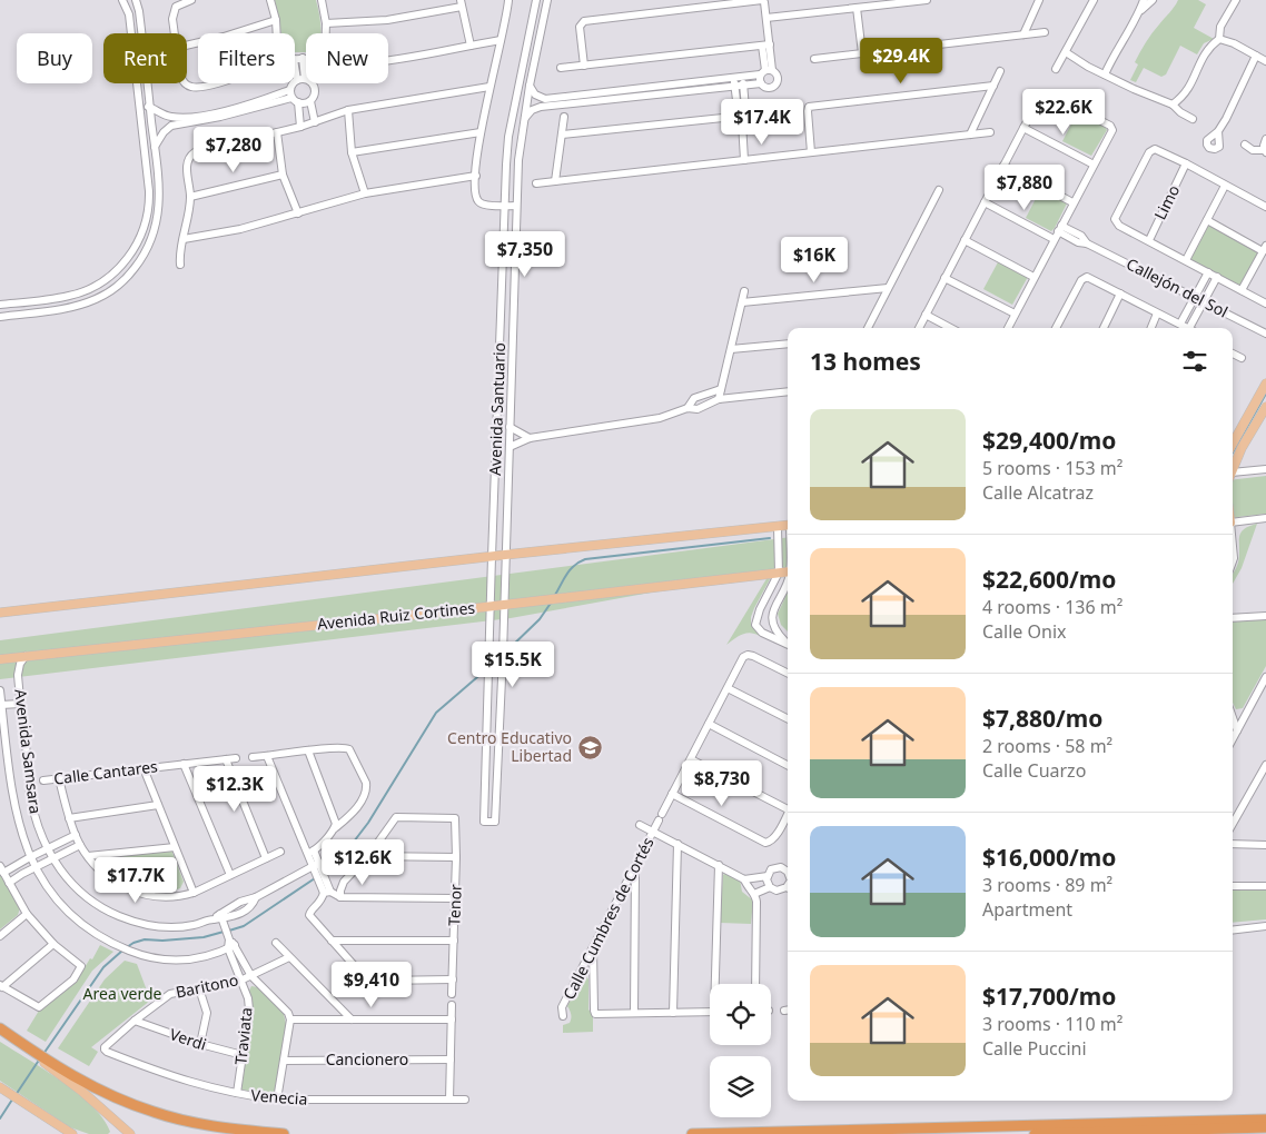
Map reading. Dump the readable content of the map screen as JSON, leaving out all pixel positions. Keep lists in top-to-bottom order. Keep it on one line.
{"streets":{"main road":["Avenida Ruiz Cortines"],"street":["Limo","Callejón del Sol","Avenida Santuario","Avenida Samsara","Calle Cantares","Tenor","Calle Cumbres de Cortés","Baritono","Traviata","Verdi","Cancionero","Venecia"]},"crossings":[["Avenida Santuario","Avenida Ruiz Cortines"],["Avenida Ruiz Cortines","Avenida Samsara"],["Avenida Samsara","Traviata"],["Baritono","Traviata"],["Baritono","Verdi"],["Baritono","Venecia"],["Traviata","Verdi"],["Traviata","Venecia"]],"parks":["Area verde"],"places":{"school or university":["Centro Educativo Libertad"]},"page":{"chip":["Buy","Rent","Filters","New"],"price":["$29.4K","$22.6K","$17.4K","$7,280","$7,880","$7,350","$16K","$15.5K","$8,730","$12.3K","$12.6K","$17.7K","$9,410"],"heading":"13 homes","list":[{"name":"$29,400/mo","note":"5 rooms · 153 m² · Calle Alcatraz"},{"name":"$22,600/mo","note":"4 rooms · 136 m² · Calle Onix"},{"name":"$7,880/mo","note":"2 rooms · 58 m² · Calle Cuarzo"},{"name":"$16,000/mo","note":"3 rooms · 89 m² · Apartment"},{"name":"$17,700/mo","note":"3 rooms · 110 m² · Calle Puccini"}]}}
